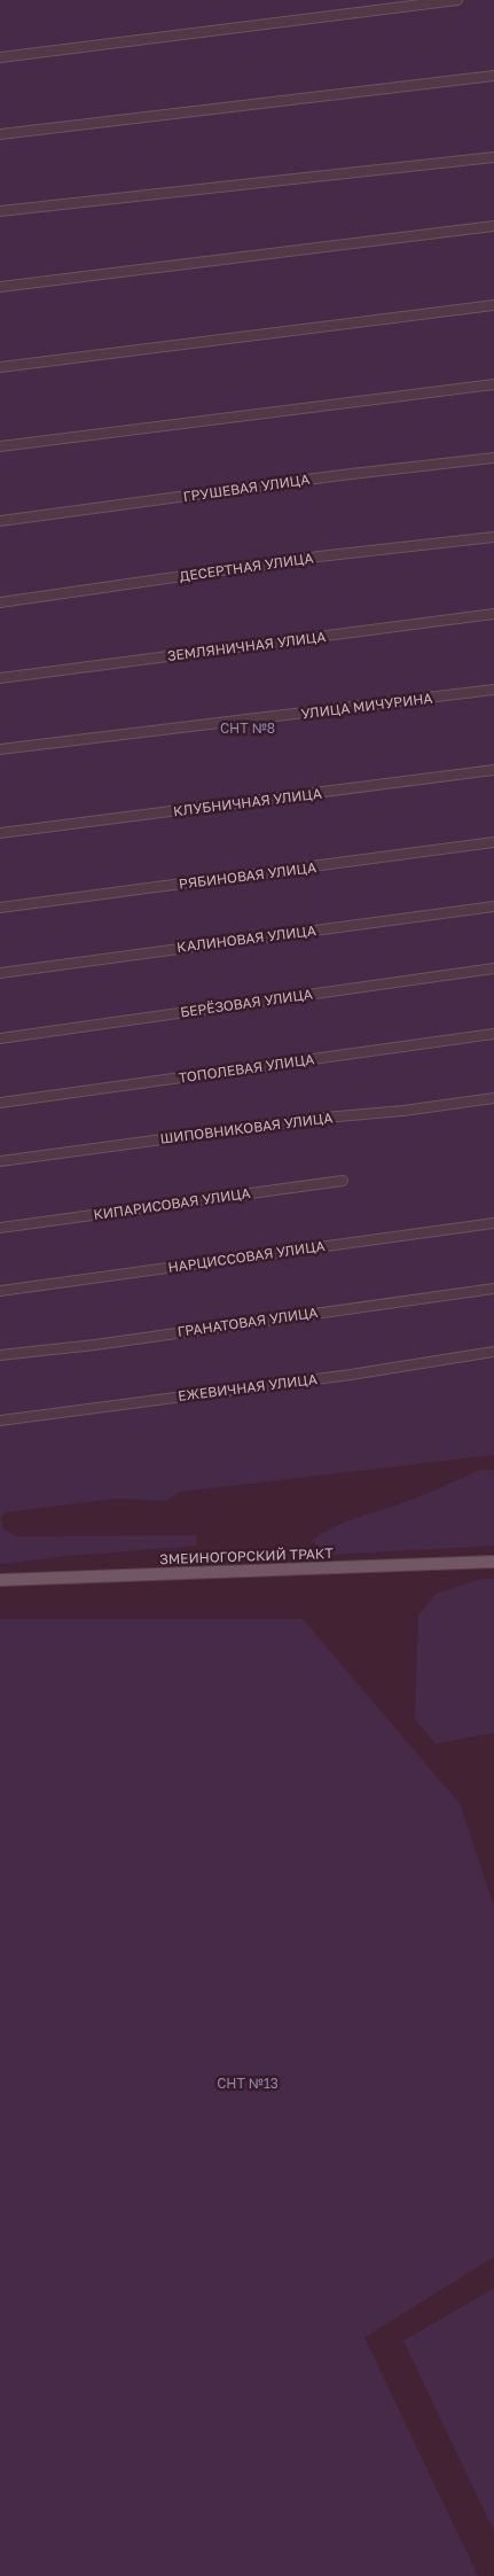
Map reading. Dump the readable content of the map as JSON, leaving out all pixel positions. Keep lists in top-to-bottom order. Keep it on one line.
{"streets":{"main road":["ЗМЕИНОГОРСКИЙ ТРАКТ"],"street":["ГРУШЕВАЯ УЛИЦА","ДЕСЕРТНАЯ УЛИЦА","ЗЕМЛЯНИЧНАЯ УЛИЦА","УЛИЦА МИЧУРИНА","КЛУБНИЧНАЯ УЛИЦА","РЯБИНОВАЯ УЛИЦА","КАЛИНОВАЯ УЛИЦА","БЕРЁЗОВАЯ УЛИЦА","ТОПОЛЕВАЯ УЛИЦА","ШИПОВНИКОВАЯ УЛИЦА","КИПАРИСОВАЯ УЛИЦА","НАРЦИССОВАЯ УЛИЦА","ГРАНАТОВАЯ УЛИЦА","ЕЖЕВИЧНАЯ УЛИЦА"]},"parks":["СНТ №8","СНТ №13"]}
